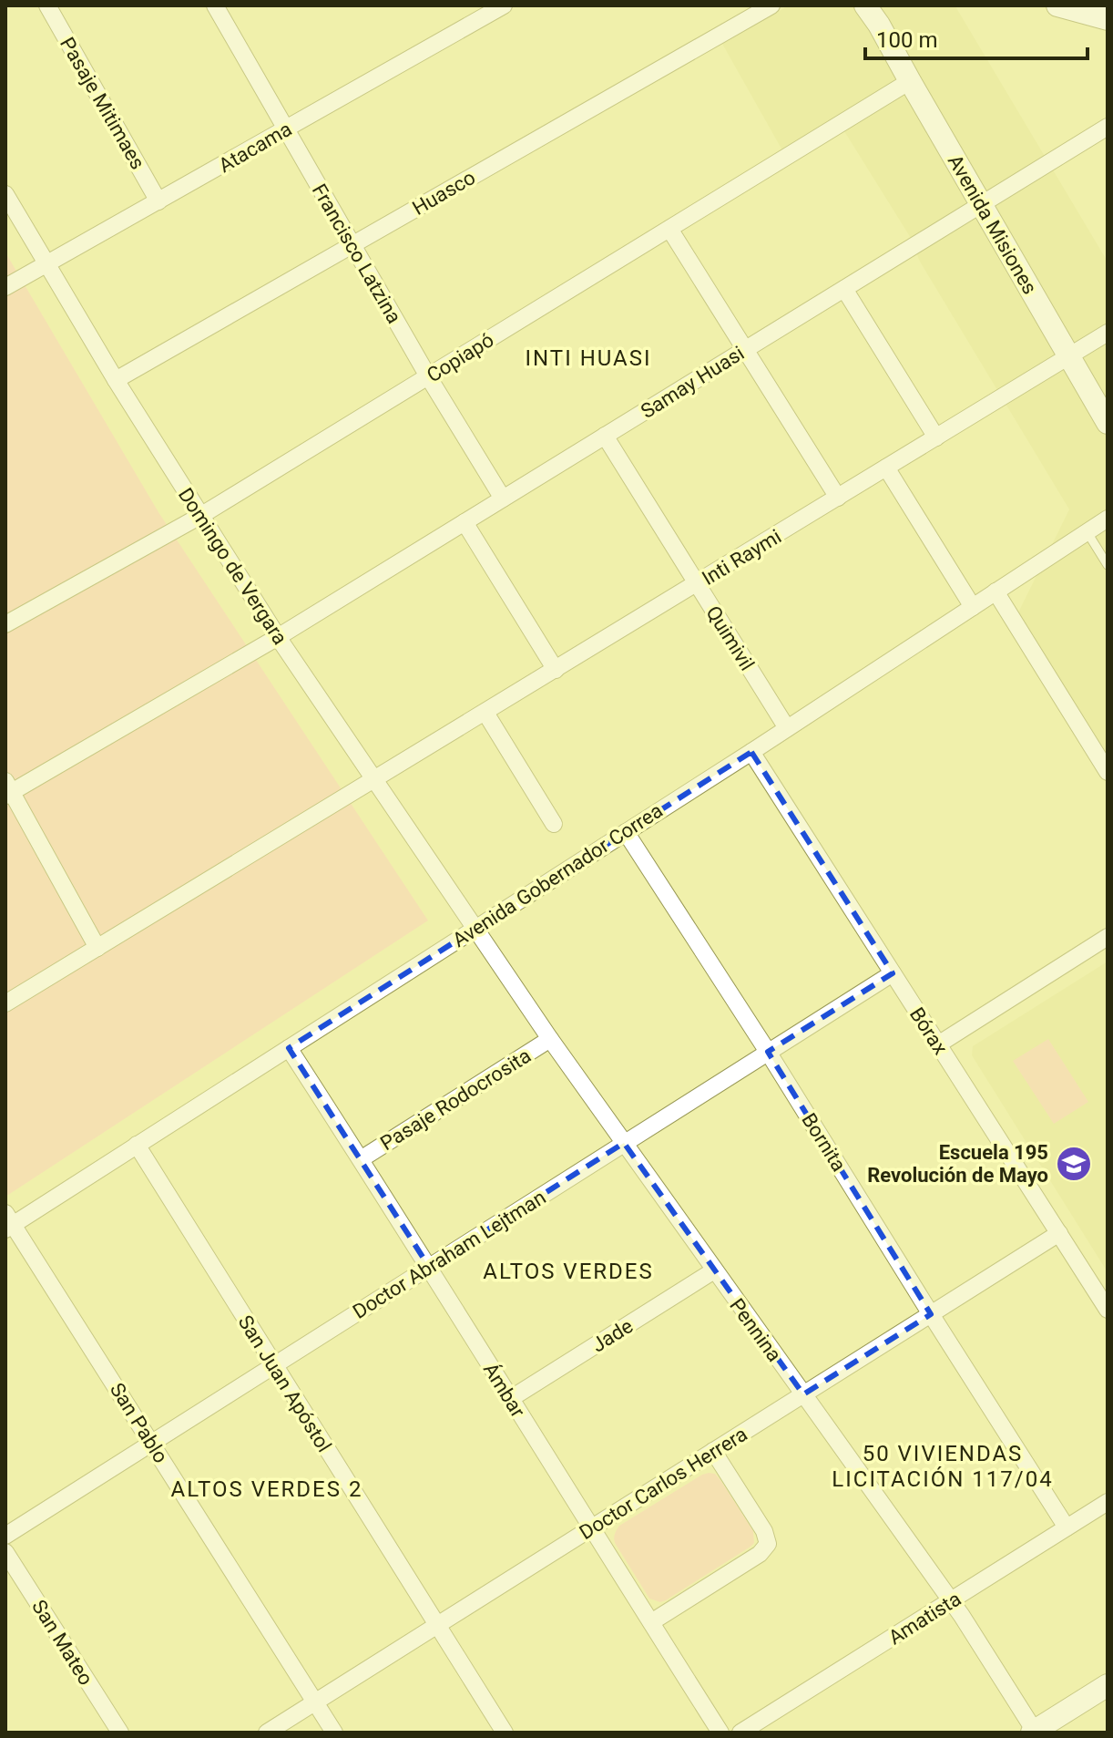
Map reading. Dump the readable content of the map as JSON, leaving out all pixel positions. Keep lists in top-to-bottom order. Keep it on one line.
{"streets":{"main road":["Avenida Misiones"],"street":["Pasaje Mitimaes","Atacama","Huasco","Francisco Latzina","Copiapó","Samay Huasi","Inti Raymi","Domingo de Vergara","Quimivil","Avenida Gobernador Correa","Bórax","Pasaje Rodocrosita","Bornita","Doctor Abraham Lejtman","Pennina","Jade","San Juan Apóstol","Ámbar","San Pablo","Doctor Carlos Herrera","Amatista","San Mateo"]},"crossings":[["Pasaje Mitimaes","Atacama"],["Atacama","Francisco Latzina"],["Atacama","Domingo de Vergara"],["Huasco","Francisco Latzina"],["Huasco","Domingo de Vergara"],["Avenida Misiones","Copiapó"],["Avenida Misiones","Samay Huasi"],["Avenida Misiones","Inti Raymi"],["Francisco Latzina","Copiapó"],["Francisco Latzina","Samay Huasi"],["Copiapó","Domingo de Vergara"],["Samay Huasi","Domingo de Vergara"],["Samay Huasi","Quimivil"],["Inti Raymi","Domingo de Vergara"],["Inti Raymi","Quimivil"],["Domingo de Vergara","Avenida Gobernador Correa"],["Domingo de Vergara","Pennina"],["Quimivil","Avenida Gobernador Correa"],["Avenida Gobernador Correa","Bórax"],["Avenida Gobernador Correa","Bornita"],["Avenida Gobernador Correa","Pennina"],["Avenida Gobernador Correa","San Juan Apóstol"],["Avenida Gobernador Correa","Ámbar"],["Avenida Gobernador Correa","San Pablo"],["Bórax","Doctor Abraham Lejtman"],["Bórax","Doctor Carlos Herrera"],["Pasaje Rodocrosita","Pennina"],["Pasaje Rodocrosita","Ámbar"],["Bornita","Doctor Abraham Lejtman"],["Bornita","Doctor Carlos Herrera"],["Bornita","Amatista"],["Doctor Abraham Lejtman","Pennina"],["Doctor Abraham Lejtman","San Juan Apóstol"],["Doctor Abraham Lejtman","Ámbar"],["Doctor Abraham Lejtman","San Pablo"],["Pennina","Jade"],["Pennina","Doctor Carlos Herrera"],["Pennina","Amatista"],["Jade","Ámbar"],["San Juan Apóstol","Doctor Carlos Herrera"],["Ámbar","Doctor Carlos Herrera"],["San Pablo","Doctor Carlos Herrera"]],"districts":["INTI HUASI","ALTOS VERDES","50 VIVIENDAS LICITACIÓN 117/04","ALTOS VERDES 2"],"places":{"school or university":["Escuela 195 Revolución de Mayo"]},"scale_bar":"100 m"}
